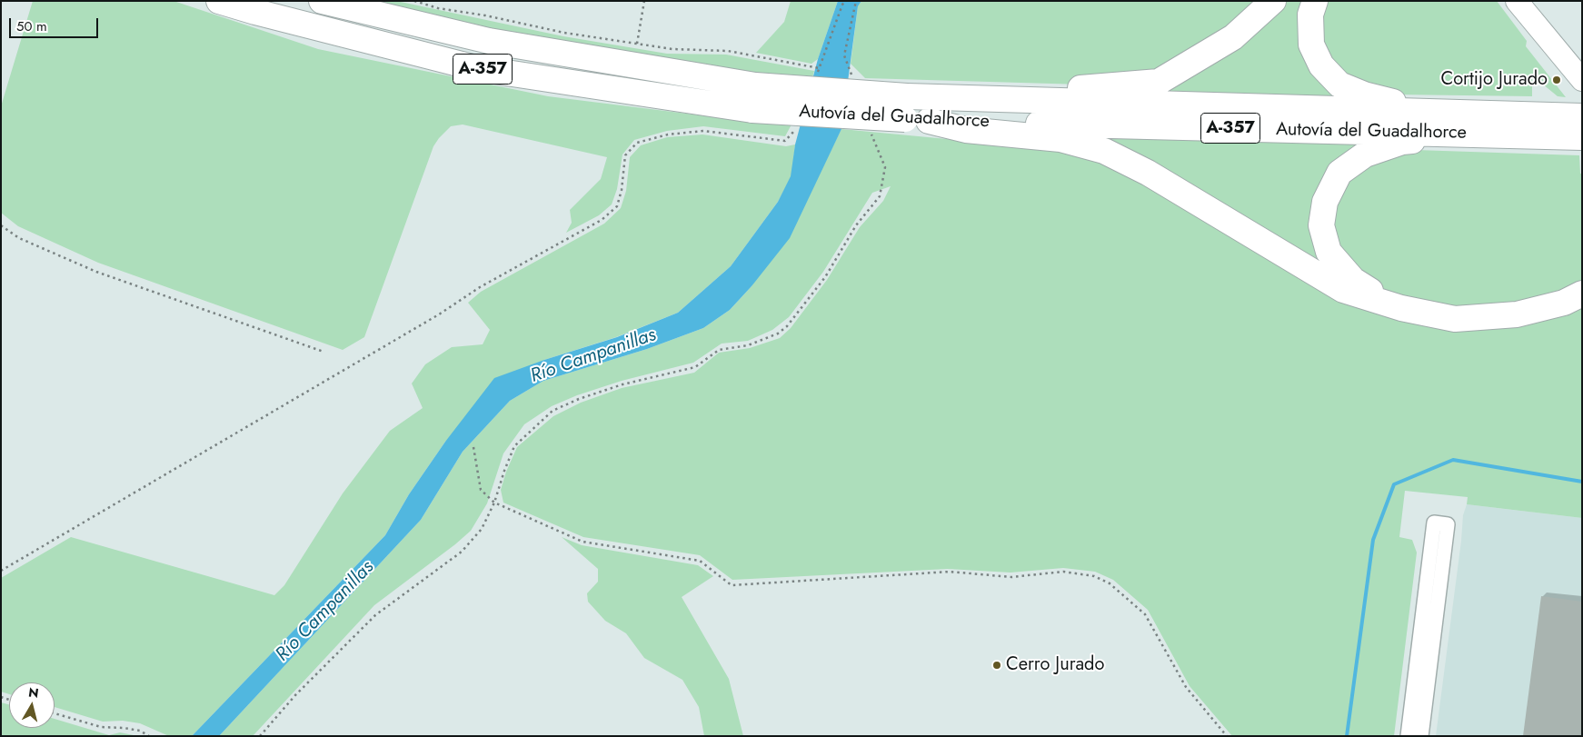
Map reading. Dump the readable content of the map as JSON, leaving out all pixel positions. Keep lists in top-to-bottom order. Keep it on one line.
{"streets":{"highway":["A-357","Autovía del Guadalhorce"]},"water":["Río Campanillas"],"places":["Cortijo Jurado","Cerro Jurado"],"scale_bar":"50 m","north":"top"}
